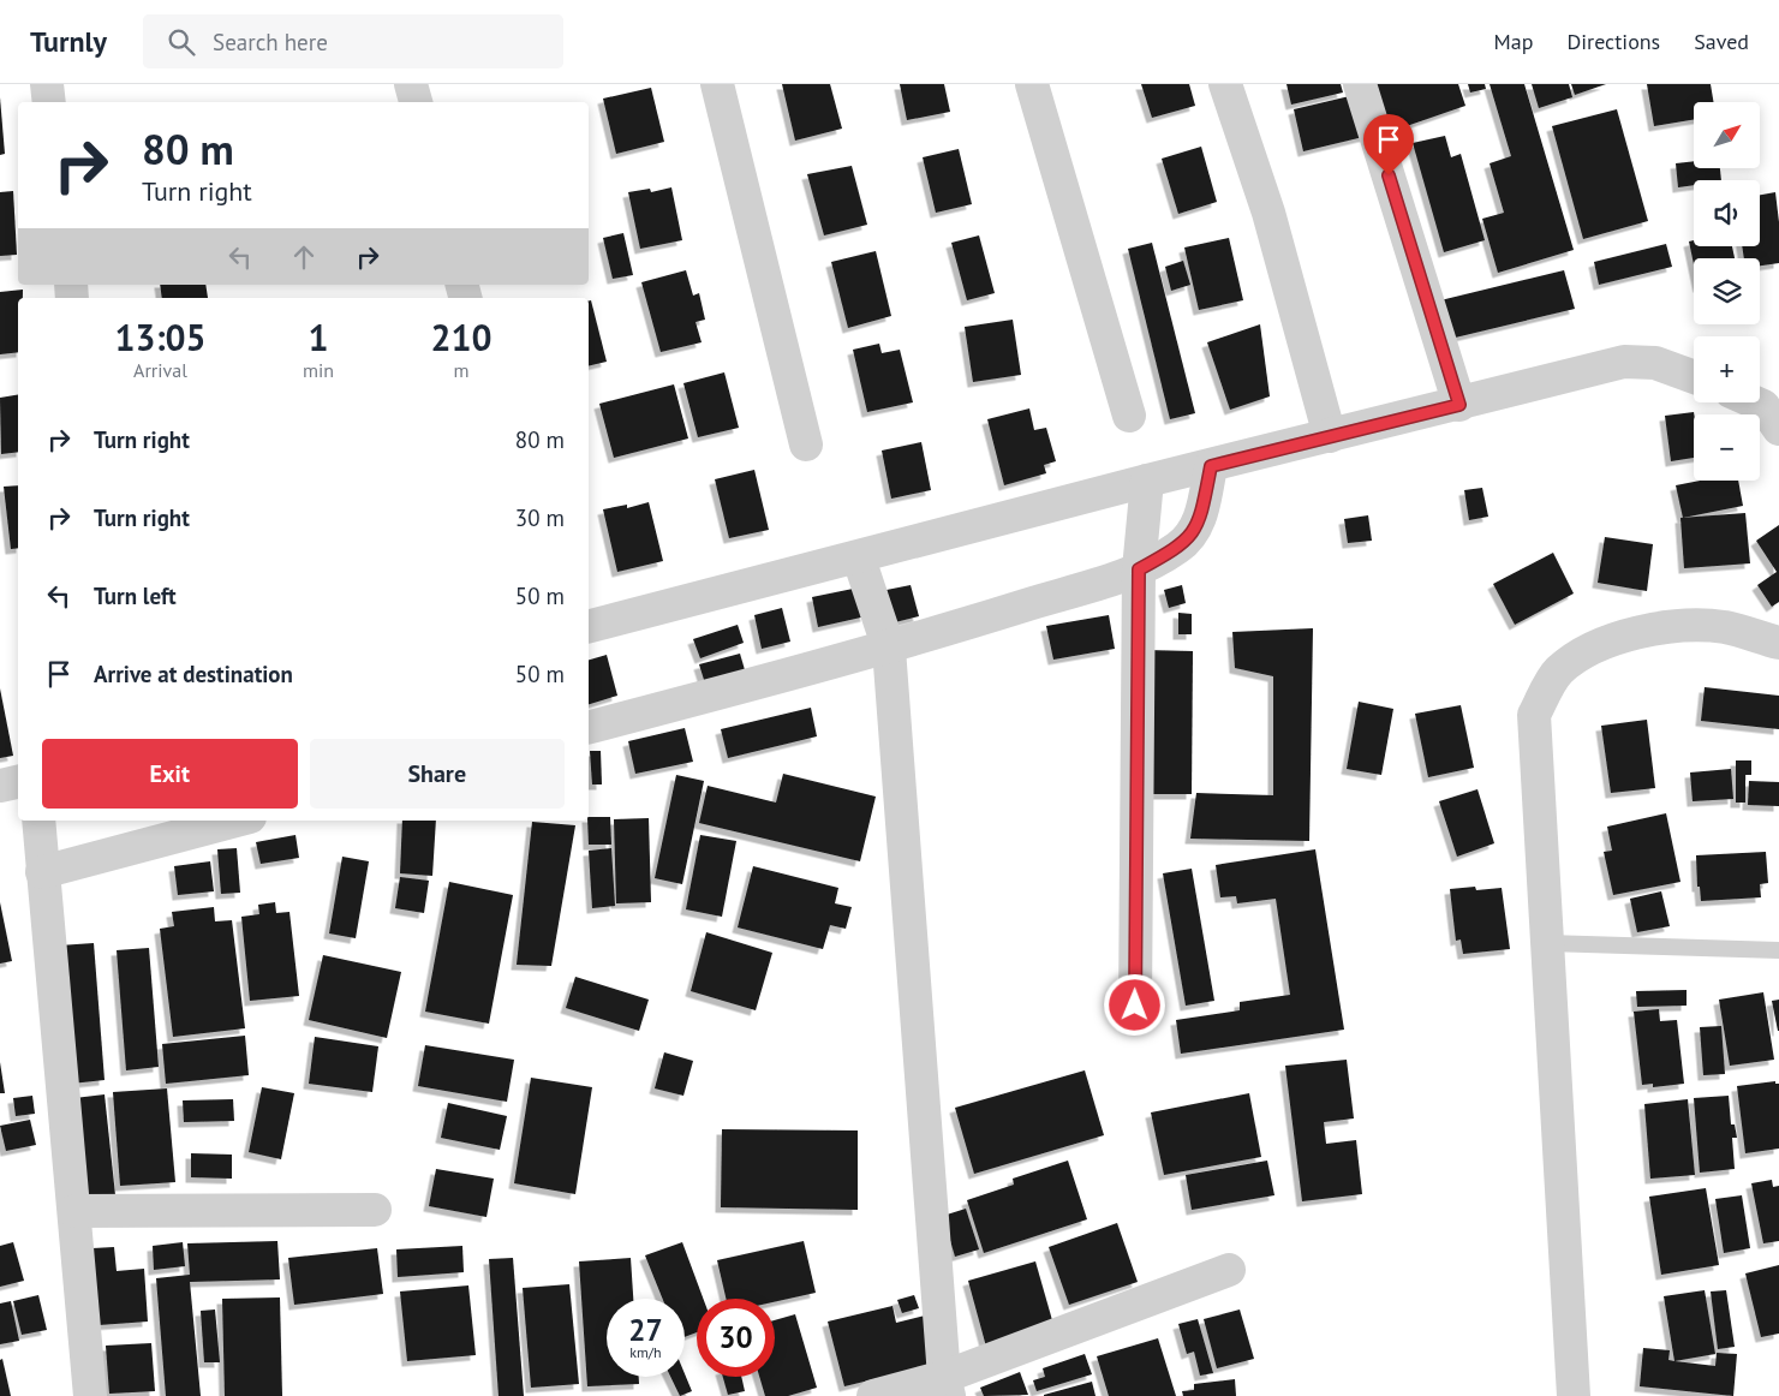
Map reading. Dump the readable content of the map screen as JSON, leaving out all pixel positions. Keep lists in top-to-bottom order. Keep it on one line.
{"north":"top right","page":{"header":"Turnly","search":"Search here","nav":["Map","Directions","Saved"],"map_buttons":["+","−"],"turn":["80 m","Turn right"],"eta":["13:05","Arrival","1","min","210","m"],"list":[{"name":"Turn right","value":"80 m"},{"name":"Turn right","value":"30 m"},{"name":"Turn left","value":"50 m"},{"name":"Arrive at destination","value":"50 m"}],"buttons":["Exit","Share"],"speed":"27 km/h","limit":"30"}}
